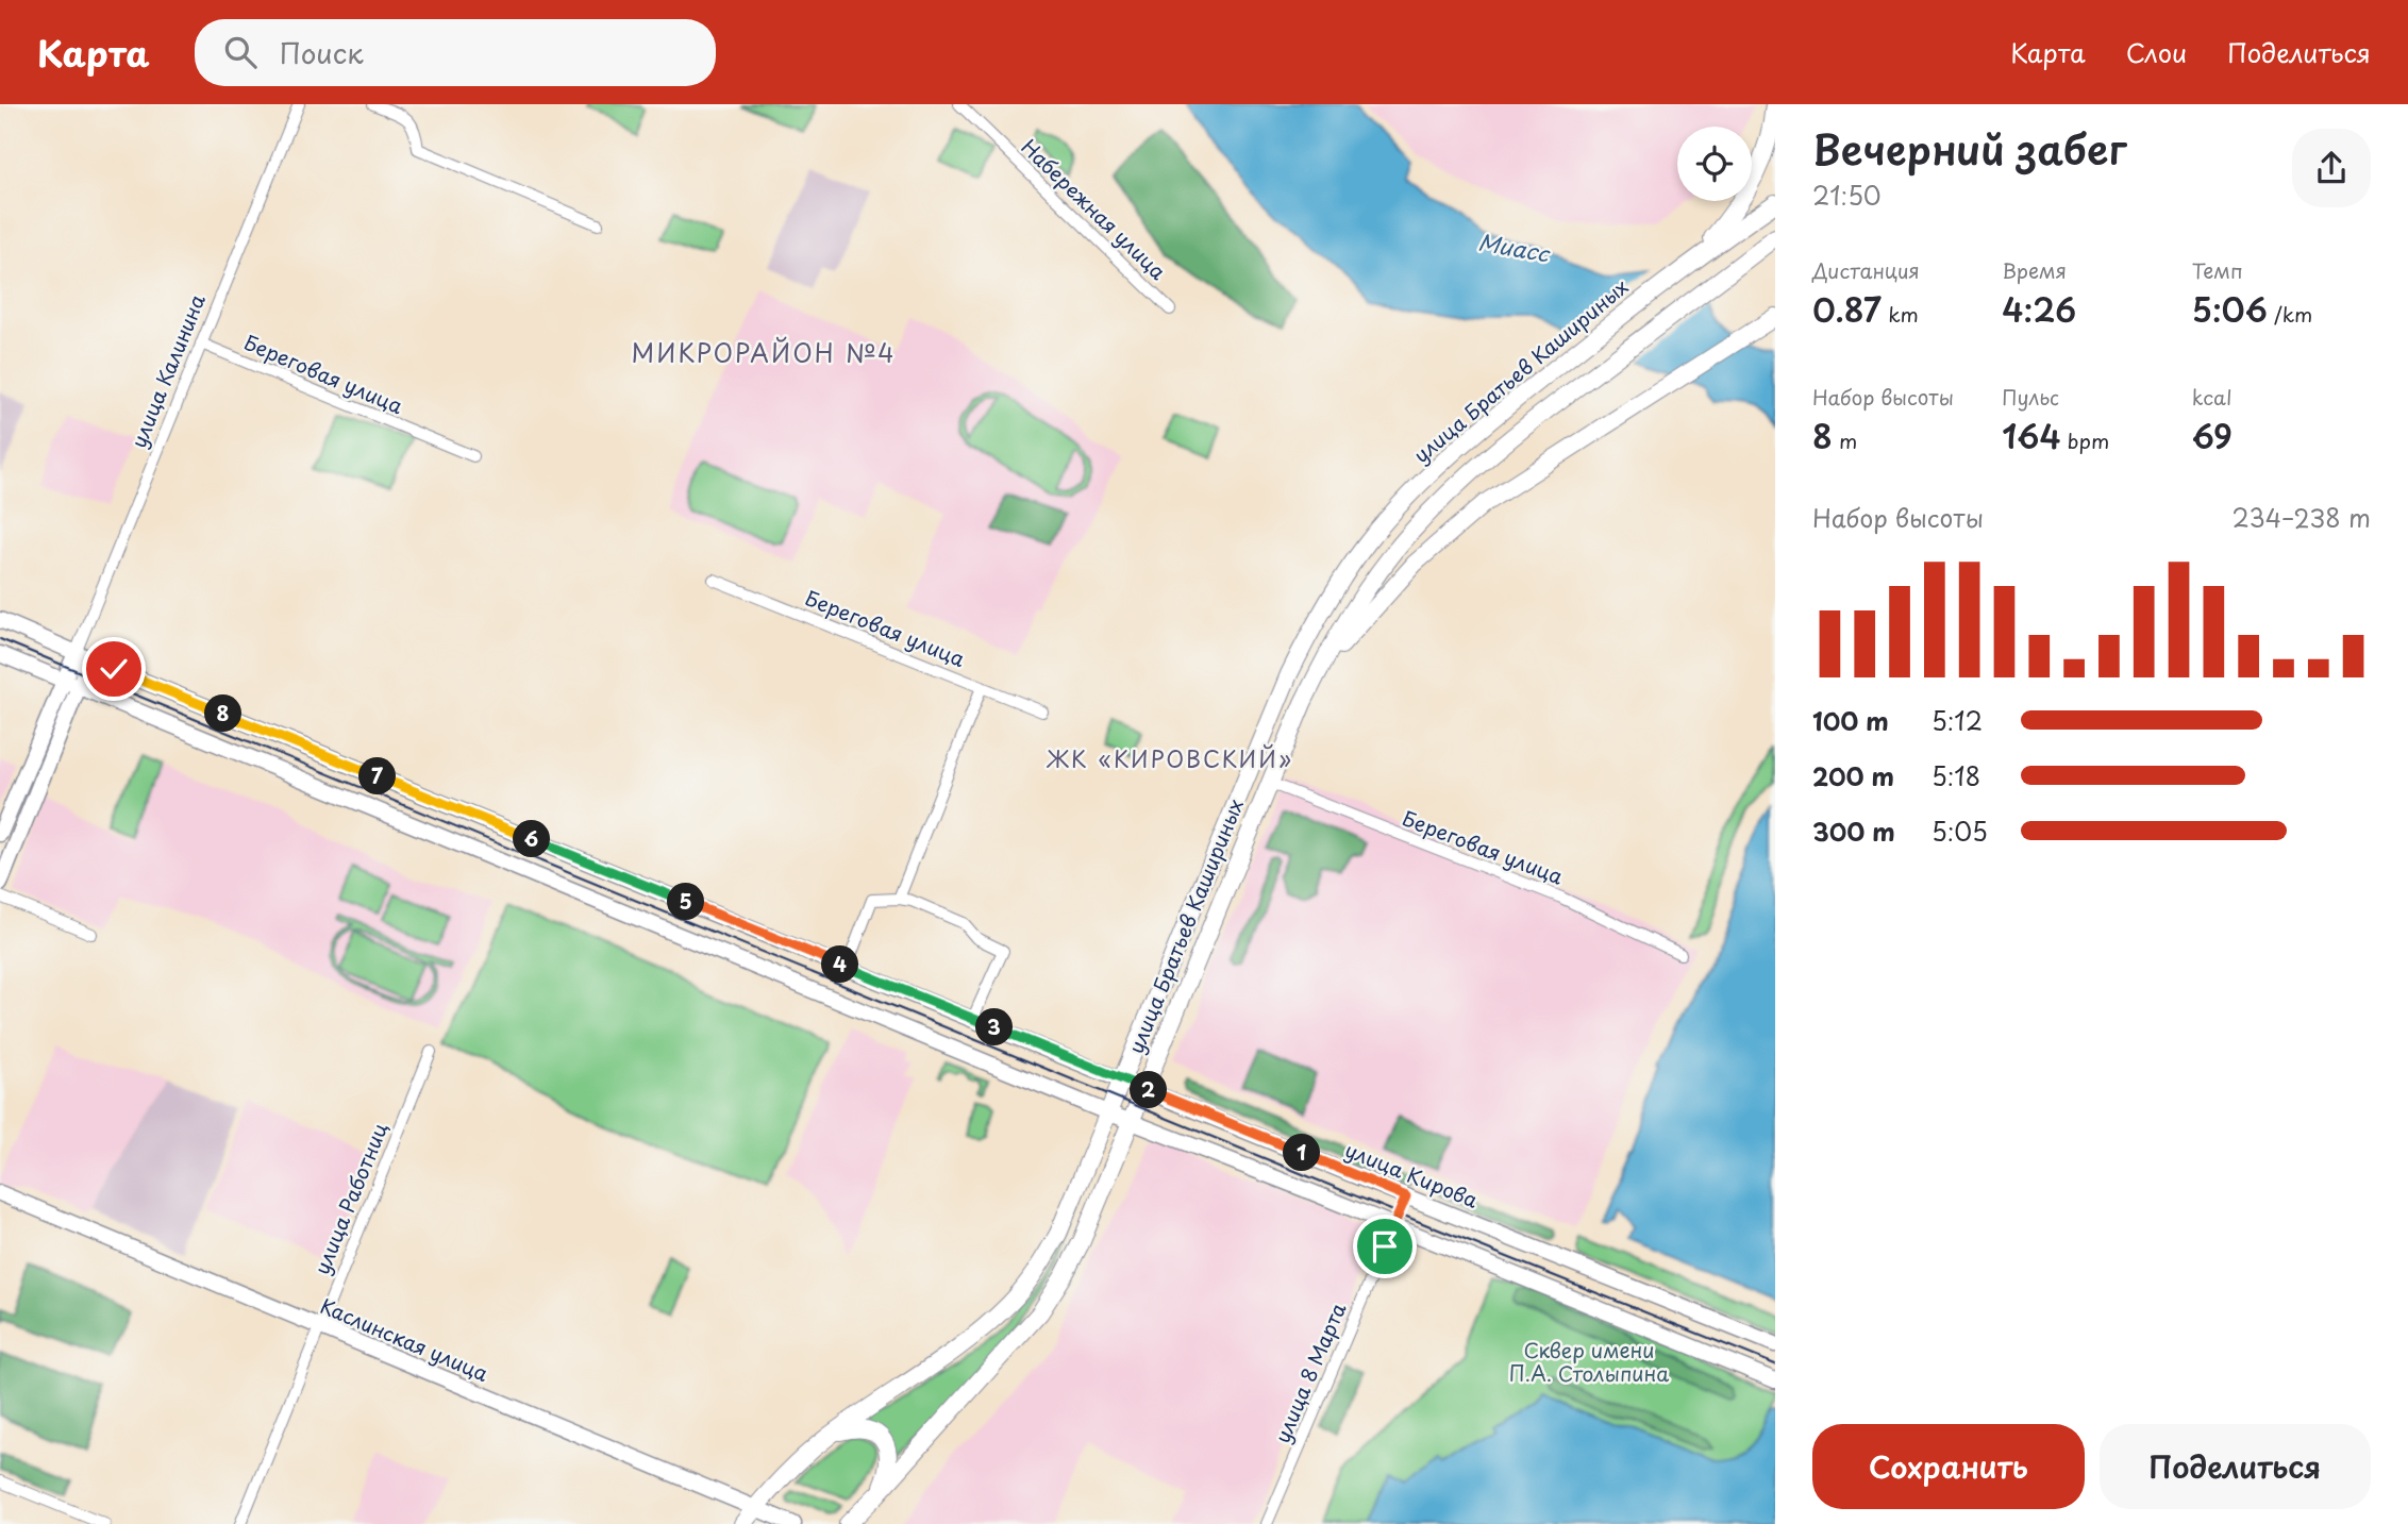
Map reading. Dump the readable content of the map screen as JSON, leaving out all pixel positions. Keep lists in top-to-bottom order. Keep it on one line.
{"streets":{"main road":["улица Калинина","улица Братьев Кашириных","улица Кирова","Каслинская улица"],"street":["Набережная улица","Береговая улица","улица Работниц","улица 8 Марта"]},"crossings":[["улица Калинина","Береговая улица"],["улица Калинина","улица Кирова"],["улица Братьев Кашириных","Береговая улица"],["улица Братьев Кашириных","улица Кирова"],["улица Братьев Кашириных","Каслинская улица"],["улица Кирова","улица 8 Марта"],["улица Работниц","Каслинская улица"]],"districts":["МИКРОРАЙОН №4","ЖК «КИРОВСКИЙ»"],"water":["Миасс"],"parks":["Сквер имени П.А. Столыпина"],"page":{"header":"Карта","search":"Поиск","nav":["Карта","Слои","Поделиться"],"heading":["Вечерний забег","21:50"],"stats":[["Дистанция","0.87 km"],["Время","4:26"],["Темп","5:06 /km"],["Набор высоты","8 m"],["Пульс","164 bpm"],["kcal","69"]],"chart":["Набор высоты","234–238 m"],"list":[{"name":"100 m","note":"5:12"},{"name":"200 m","note":"5:18"},{"name":"300 m","note":"5:05"}],"pins":["8","7","6","5","4","3","2","1"],"buttons":["Сохранить","Поделиться"]}}
